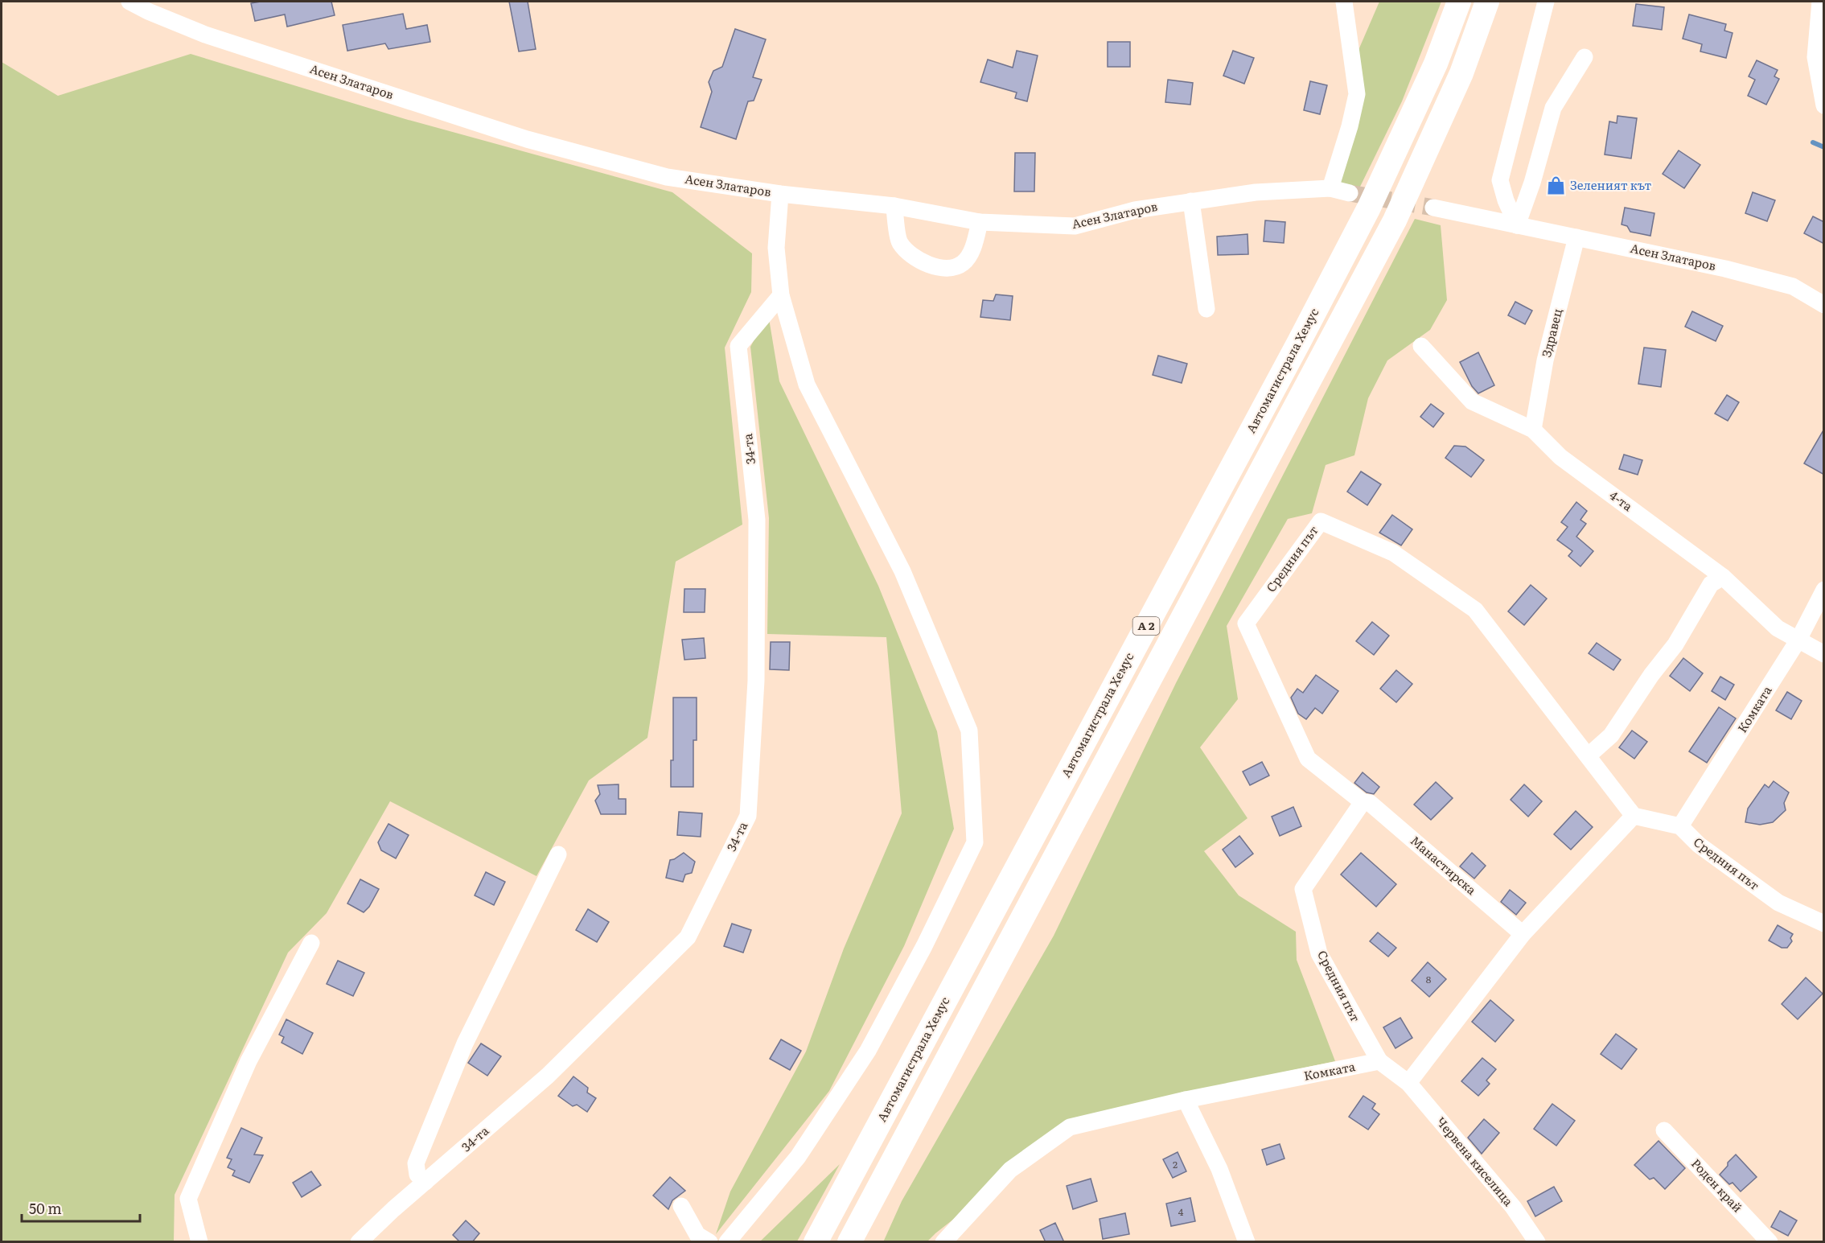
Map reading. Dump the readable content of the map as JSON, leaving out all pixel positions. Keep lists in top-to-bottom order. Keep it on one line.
{"streets":{"highway":["Автомагистрала Хемус","A 2"],"street":["Асен Златаров","Здравец","34-та","4-та","Средния път","Комката","Манастирска","Червена киселица","Роден край"]},"crossings":[["Асен Златаров","Здравец"],["Здравец","4-та"],["4-та","Комката"],["Средния път","Комката"],["Средния път","Манастирска"]],"places":{"shop":["Зеленият кът"]},"house_numbers":["8","2","4"],"scale_bar":"50 m"}
